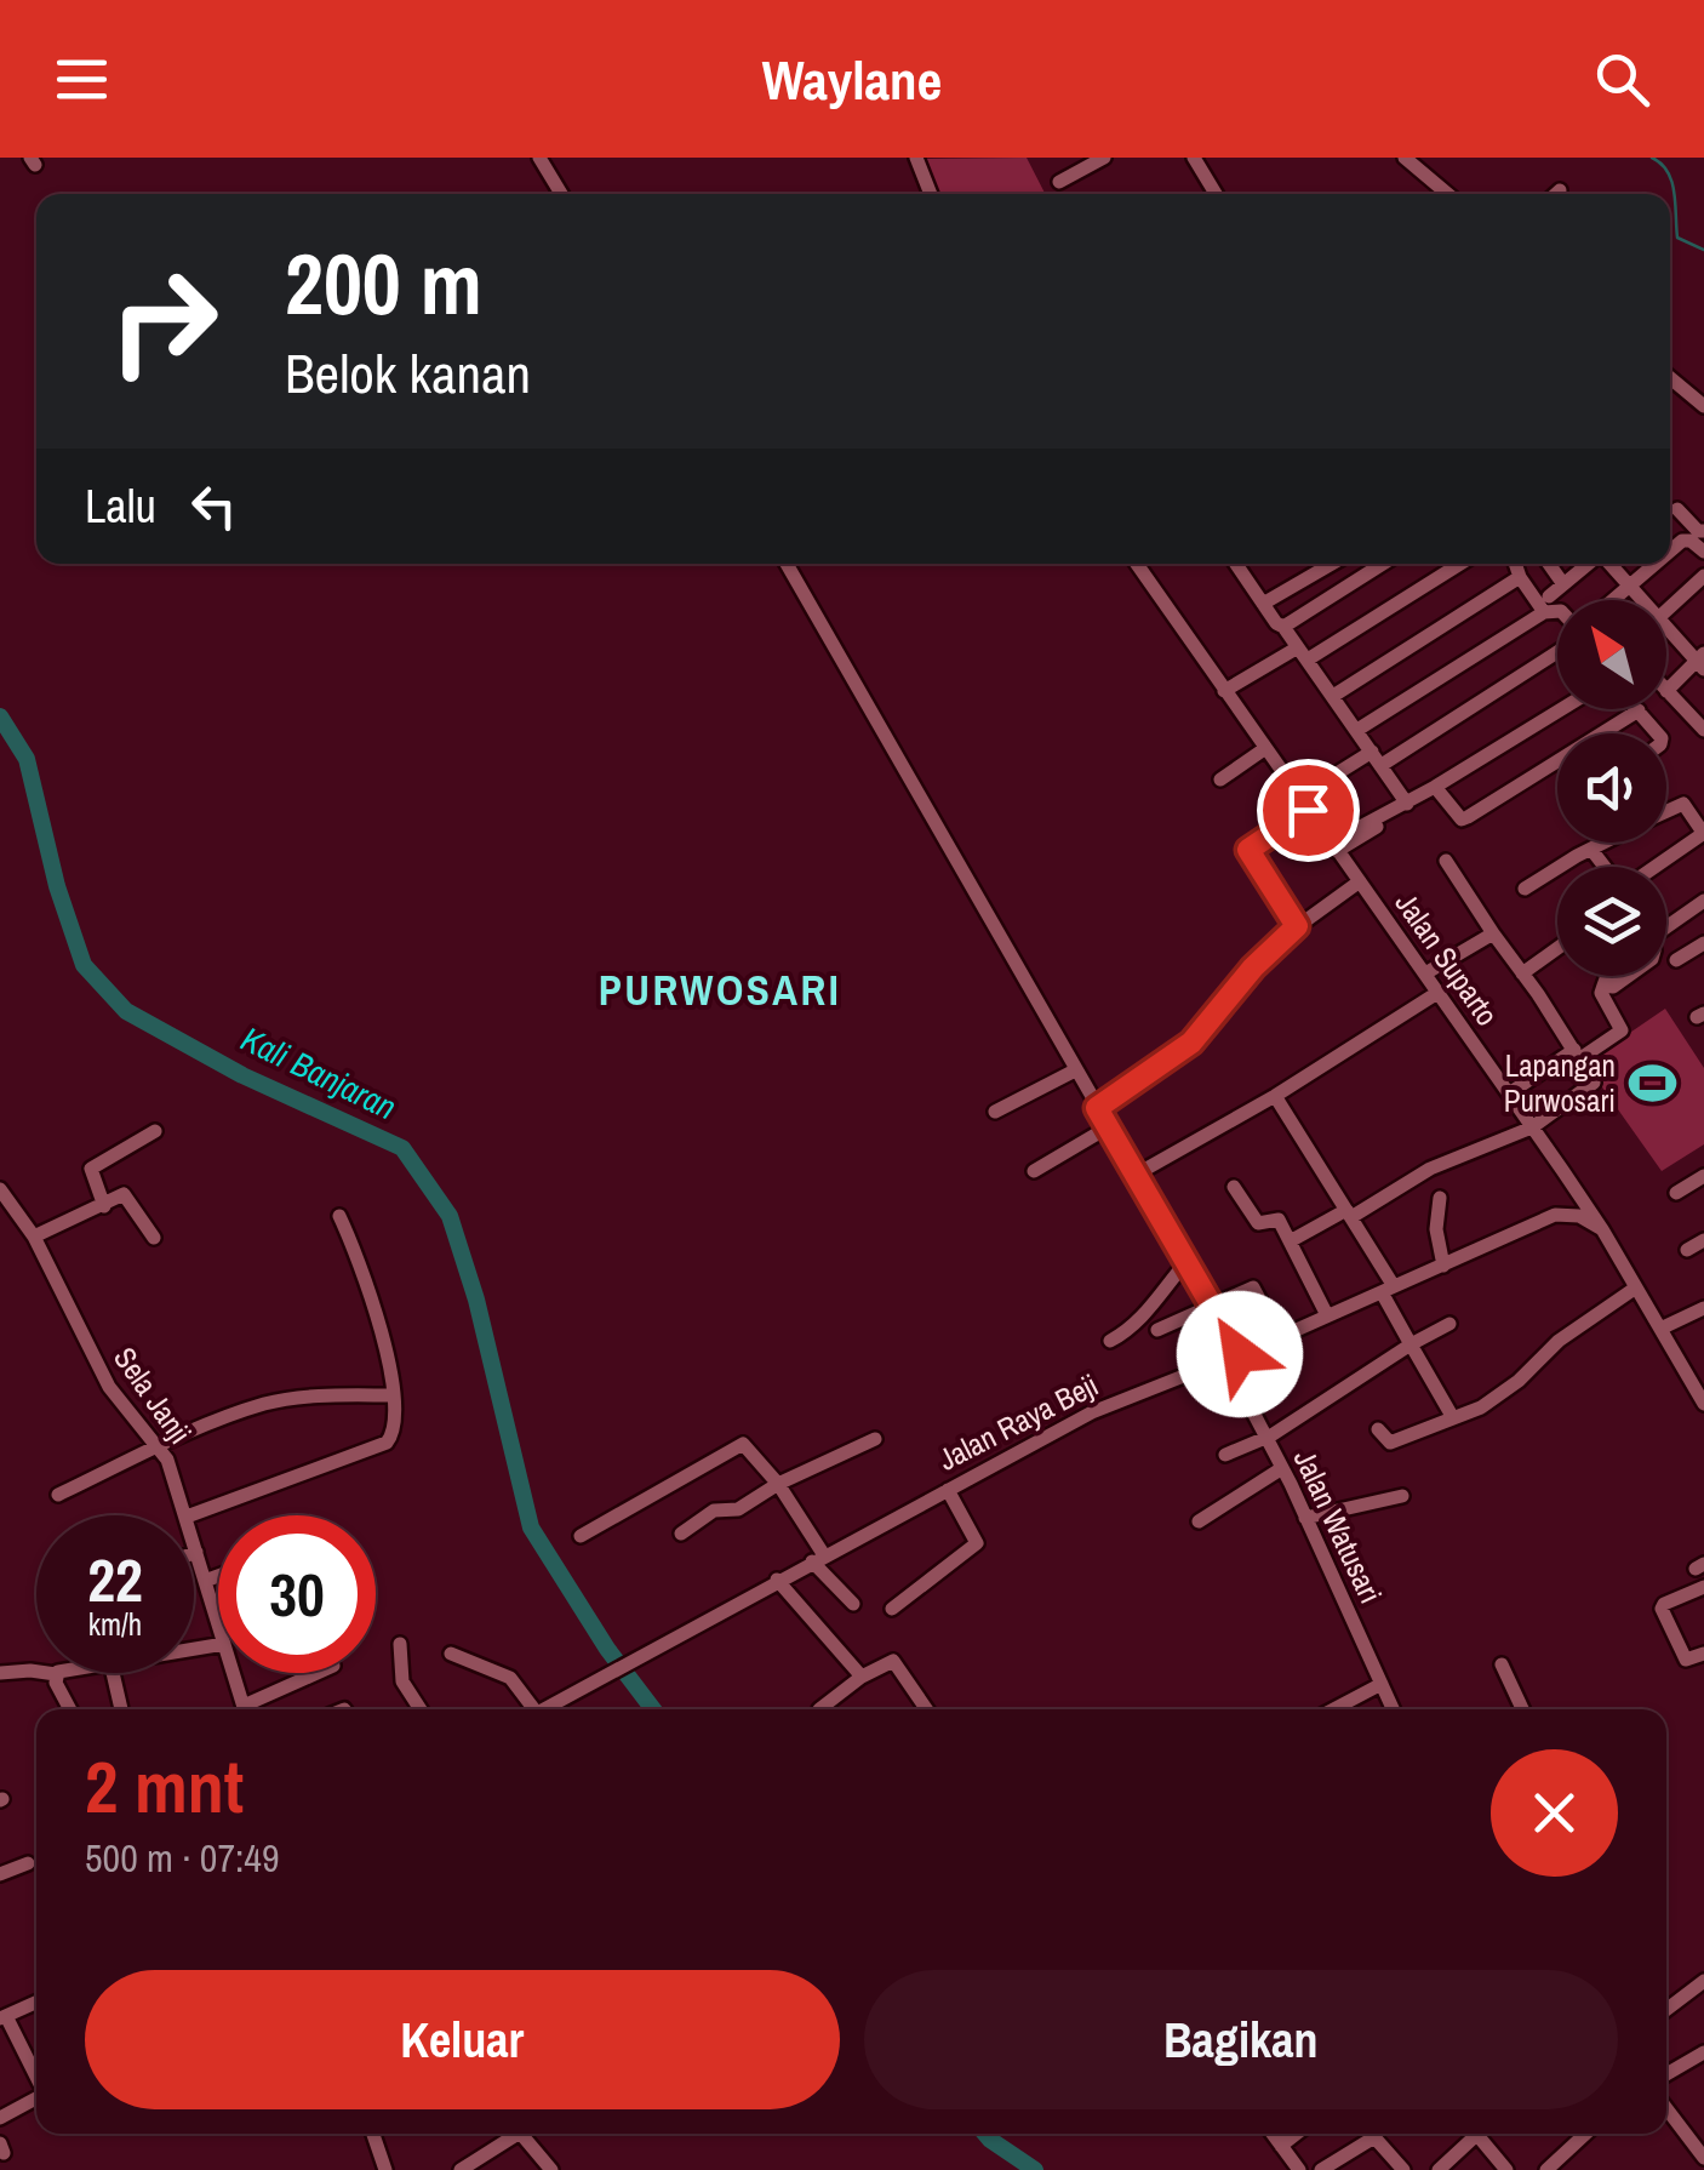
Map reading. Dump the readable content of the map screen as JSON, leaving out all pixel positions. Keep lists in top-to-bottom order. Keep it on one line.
{"streets":{"street":["Jalan Suparto","Sela Janji","Jalan Raya Beji","Jalan Watusari"]},"crossings":[["Jalan Raya Beji","Jalan Watusari"]],"districts":["PURWOSARI"],"water":["Kali Banjaran"],"places":{"sports":["Lapangan Purwosari"]},"north":"top left","page":{"header":"Waylane","turn":["200 m","Belok kanan"],"then":"Lalu","speed":"22 km/h","limit":"30","heading":["2 mnt","500 m · 07:49"],"buttons":["Keluar","Bagikan"]}}
